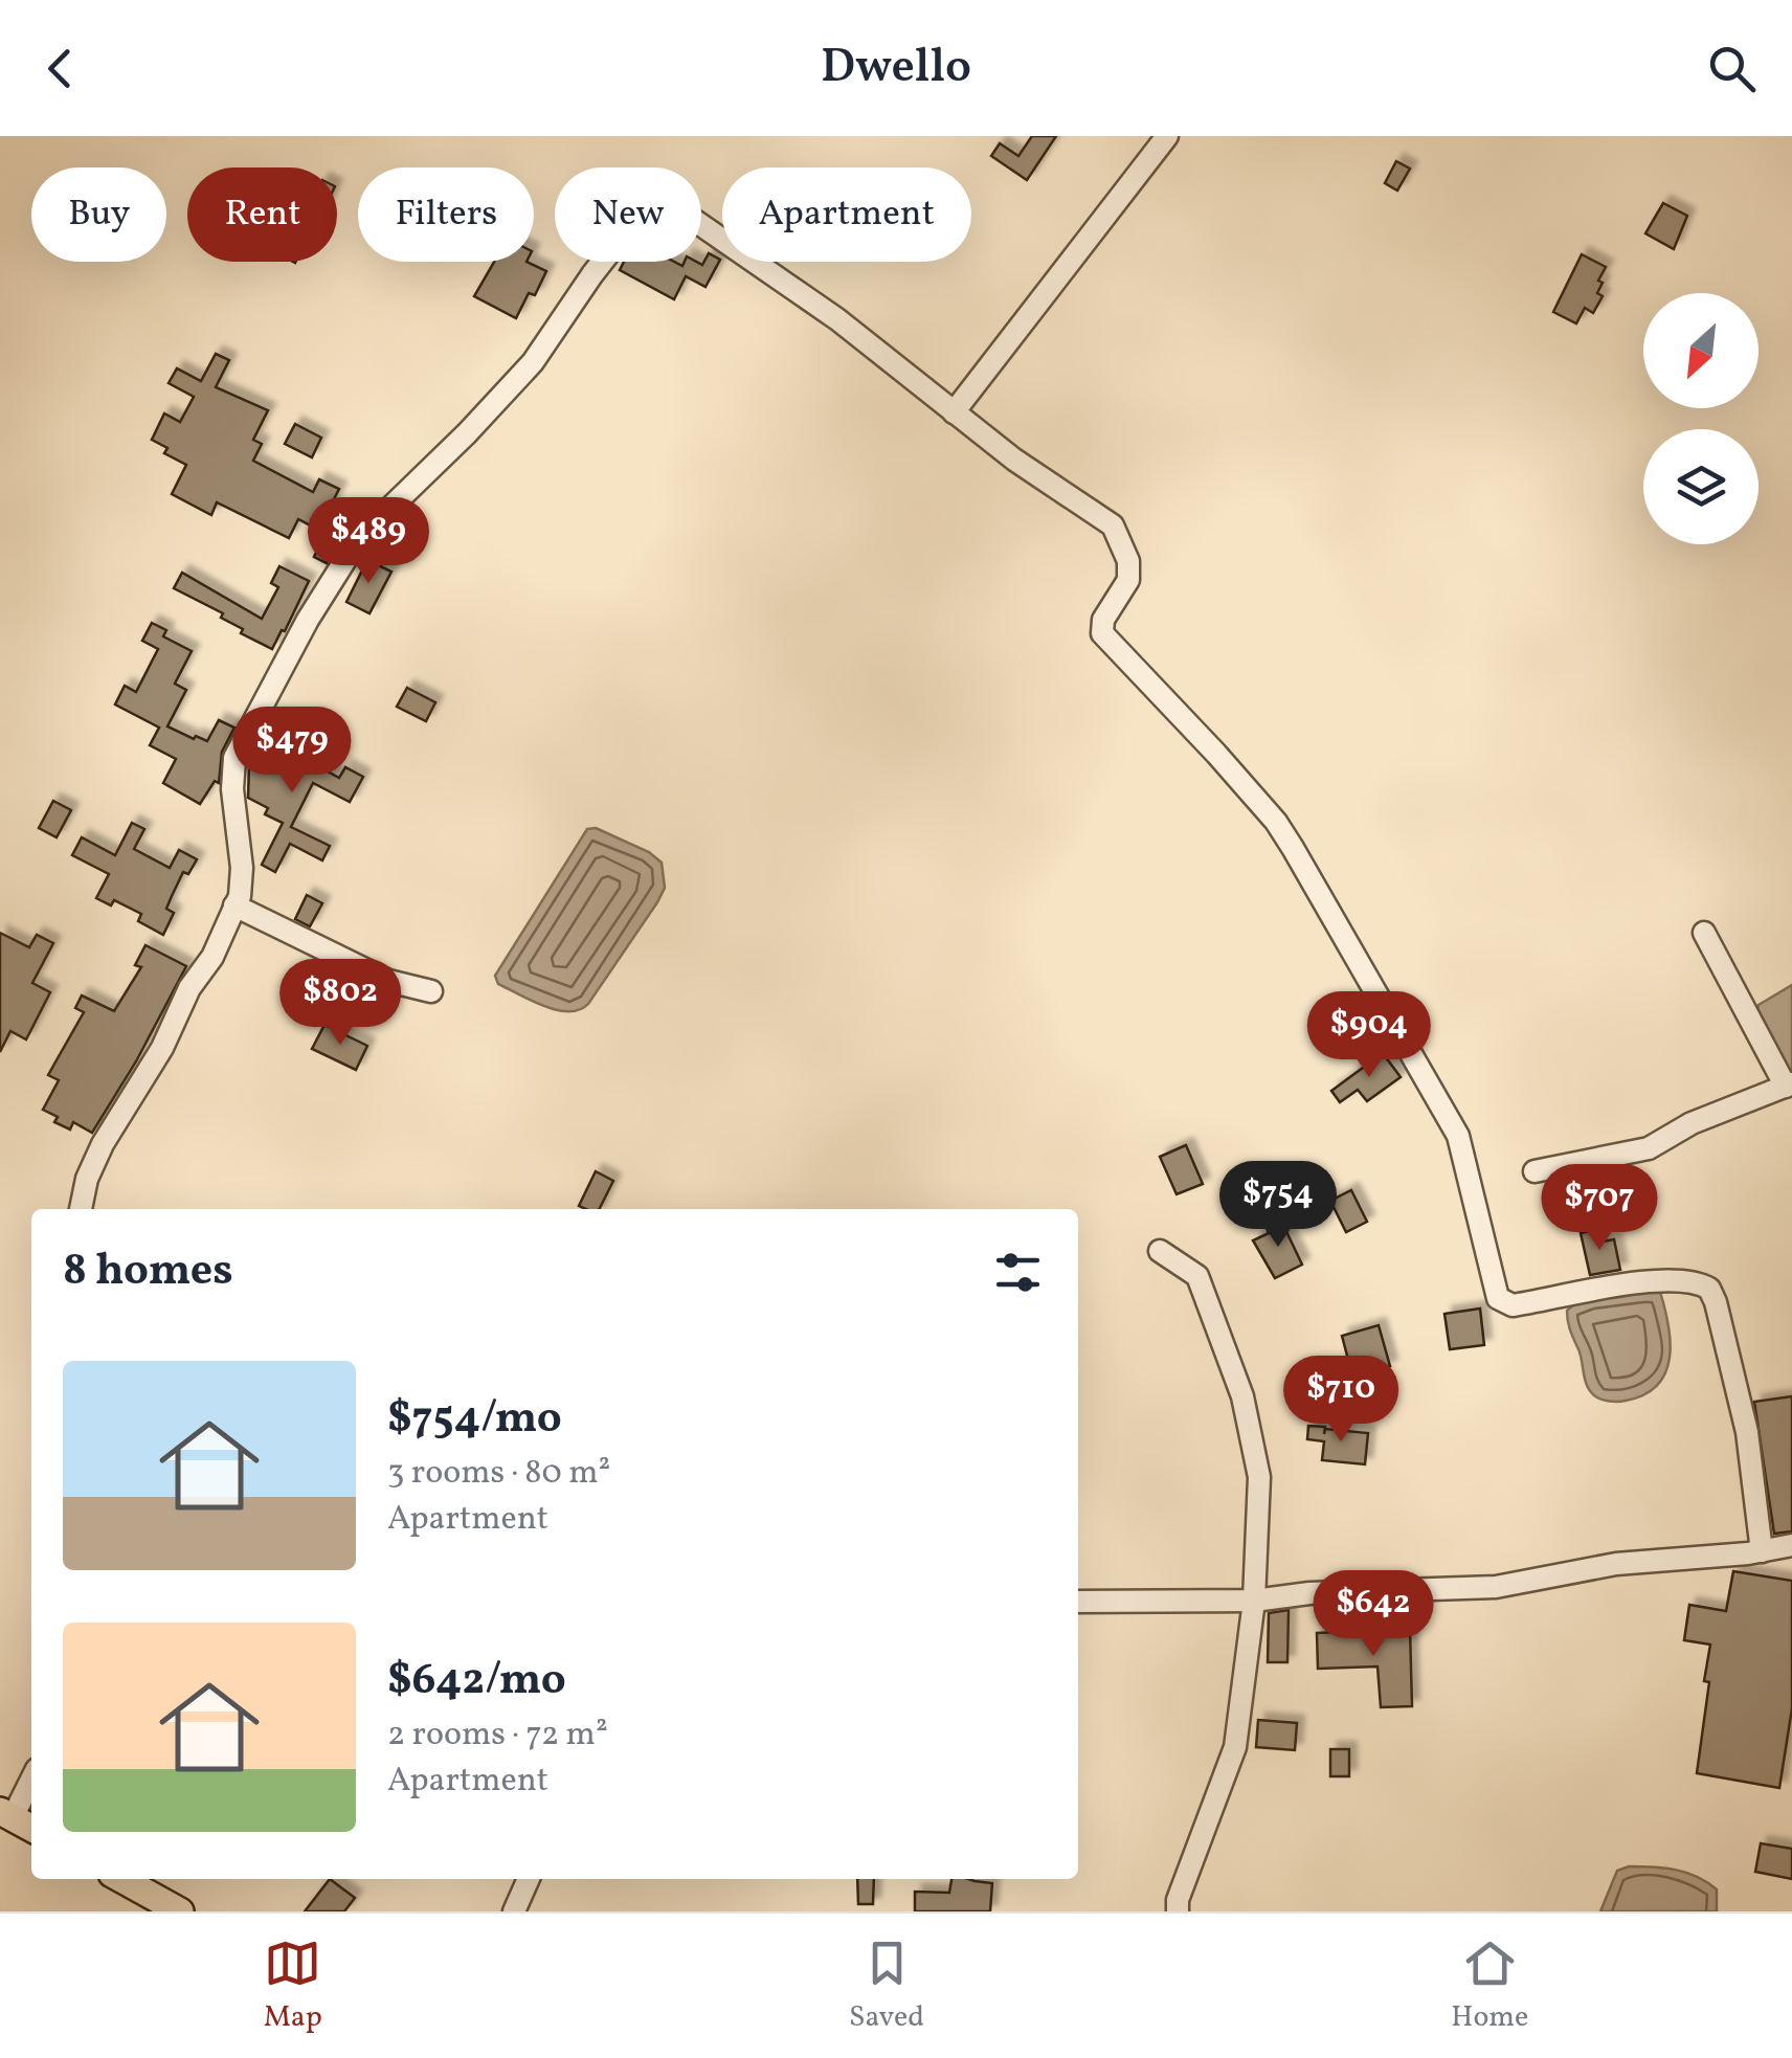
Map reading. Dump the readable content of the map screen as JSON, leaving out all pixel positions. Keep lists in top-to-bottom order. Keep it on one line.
{"north":"bottom left","page":{"header":"Dwello","chip":["Buy","Rent","Filters","New","Apartment"],"price":["$489","$479","$802","$904","$754","$707","$710","$642"],"heading":"8 homes","list":[{"name":"$754/mo","note":"3 rooms · 80 m² · Apartment"},{"name":"$642/mo","note":"2 rooms · 72 m² · Apartment"}],"tabs":["Map","Saved","Home"]}}
